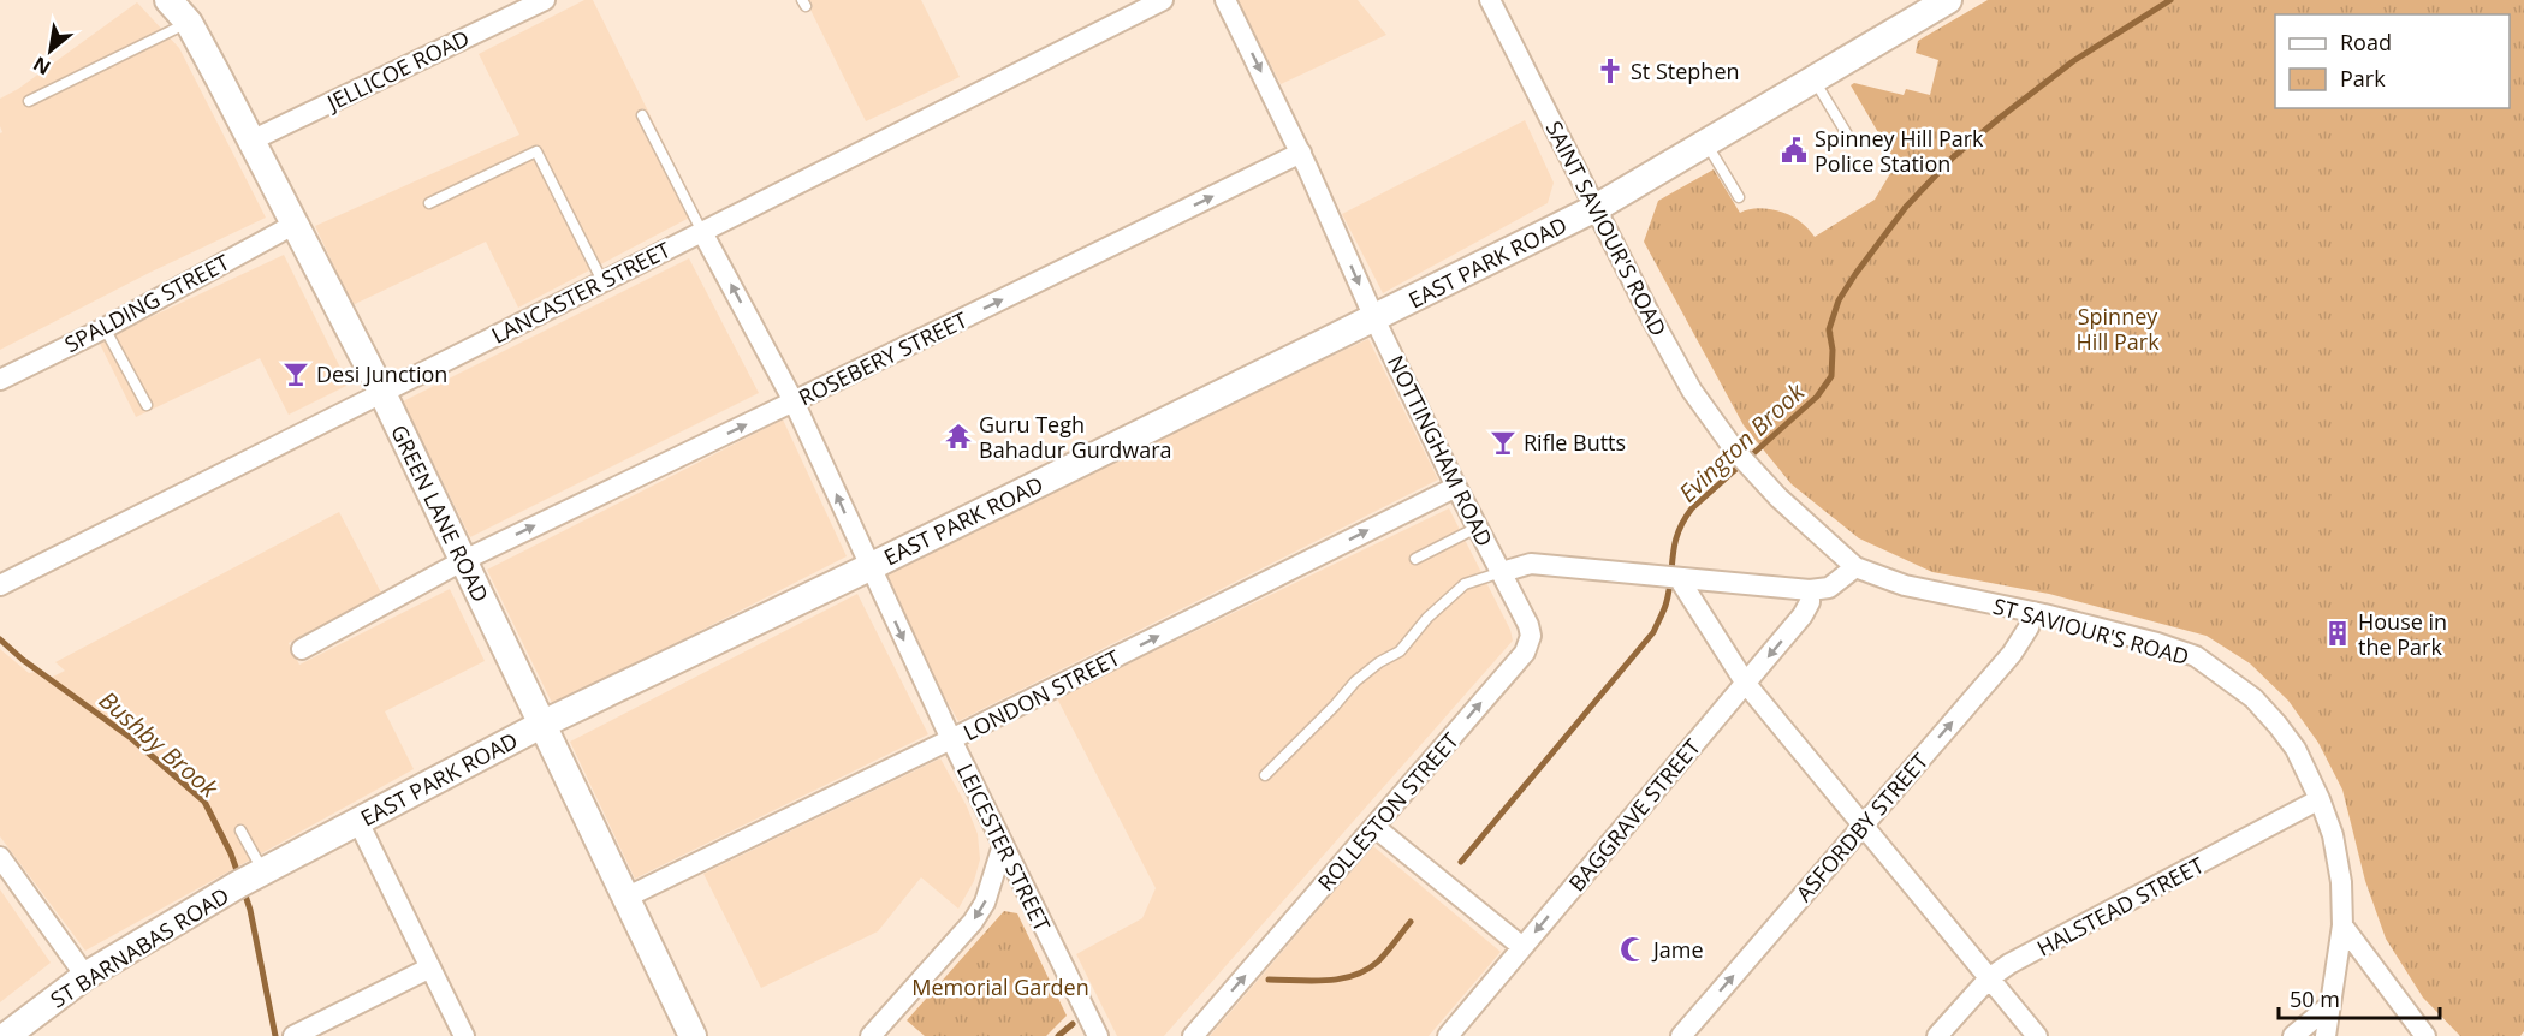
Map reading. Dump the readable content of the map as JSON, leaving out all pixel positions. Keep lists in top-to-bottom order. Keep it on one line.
{"streets":{"main road":["EAST PARK ROAD","GREEN LANE ROAD","ST BARNABAS ROAD"],"street":["JELLICOE ROAD","SAINT SAVIOUR'S ROAD","LANCASTER STREET","SPALDING STREET","ROSEBERY STREET","NOTTINGHAM ROAD","ST SAVIOUR'S ROAD","LONDON STREET","ROLLESTON STREET","BAGGRAVE STREET","ASFORDBY STREET","LEICESTER STREET","HALSTEAD STREET"]},"crossings":[["JELLICOE ROAD","GREEN LANE ROAD"],["SAINT SAVIOUR'S ROAD","EAST PARK ROAD"],["SAINT SAVIOUR'S ROAD","ST SAVIOUR'S ROAD"],["EAST PARK ROAD","NOTTINGHAM ROAD"],["EAST PARK ROAD","GREEN LANE ROAD"],["EAST PARK ROAD","LEICESTER STREET"],["EAST PARK ROAD","ST BARNABAS ROAD"],["LANCASTER STREET","GREEN LANE ROAD"],["LANCASTER STREET","LEICESTER STREET"],["SPALDING STREET","GREEN LANE ROAD"],["ROSEBERY STREET","NOTTINGHAM ROAD"],["ROSEBERY STREET","GREEN LANE ROAD"],["ROSEBERY STREET","LEICESTER STREET"],["NOTTINGHAM ROAD","ST SAVIOUR'S ROAD"],["NOTTINGHAM ROAD","LONDON STREET"],["NOTTINGHAM ROAD","ROLLESTON STREET"],["NOTTINGHAM ROAD","BAGGRAVE STREET"],["GREEN LANE ROAD","LONDON STREET"],["ST SAVIOUR'S ROAD","ASFORDBY STREET"],["ST SAVIOUR'S ROAD","HALSTEAD STREET"],["LONDON STREET","LEICESTER STREET"]],"one_way":["ROSEBERY STREET","NOTTINGHAM ROAD","LONDON STREET","ROLLESTON STREET","BAGGRAVE STREET","ASFORDBY STREET"],"water":["Evington Brook","Bushby Brook"],"parks":["Spinney Hill Park","Memorial Garden"],"places":{"church":["St Stephen"],"public building":["Spinney Hill Park Police Station"],"bar":["Desi Junction","Rifle Butts"],"temple":["Guru Tegh Bahadur Gurdwara"],"building":["House in the Park"],"mosque":["Jame"]},"legend":["Road","Park"],"scale_bar":"50 m","north":"bottom left"}
